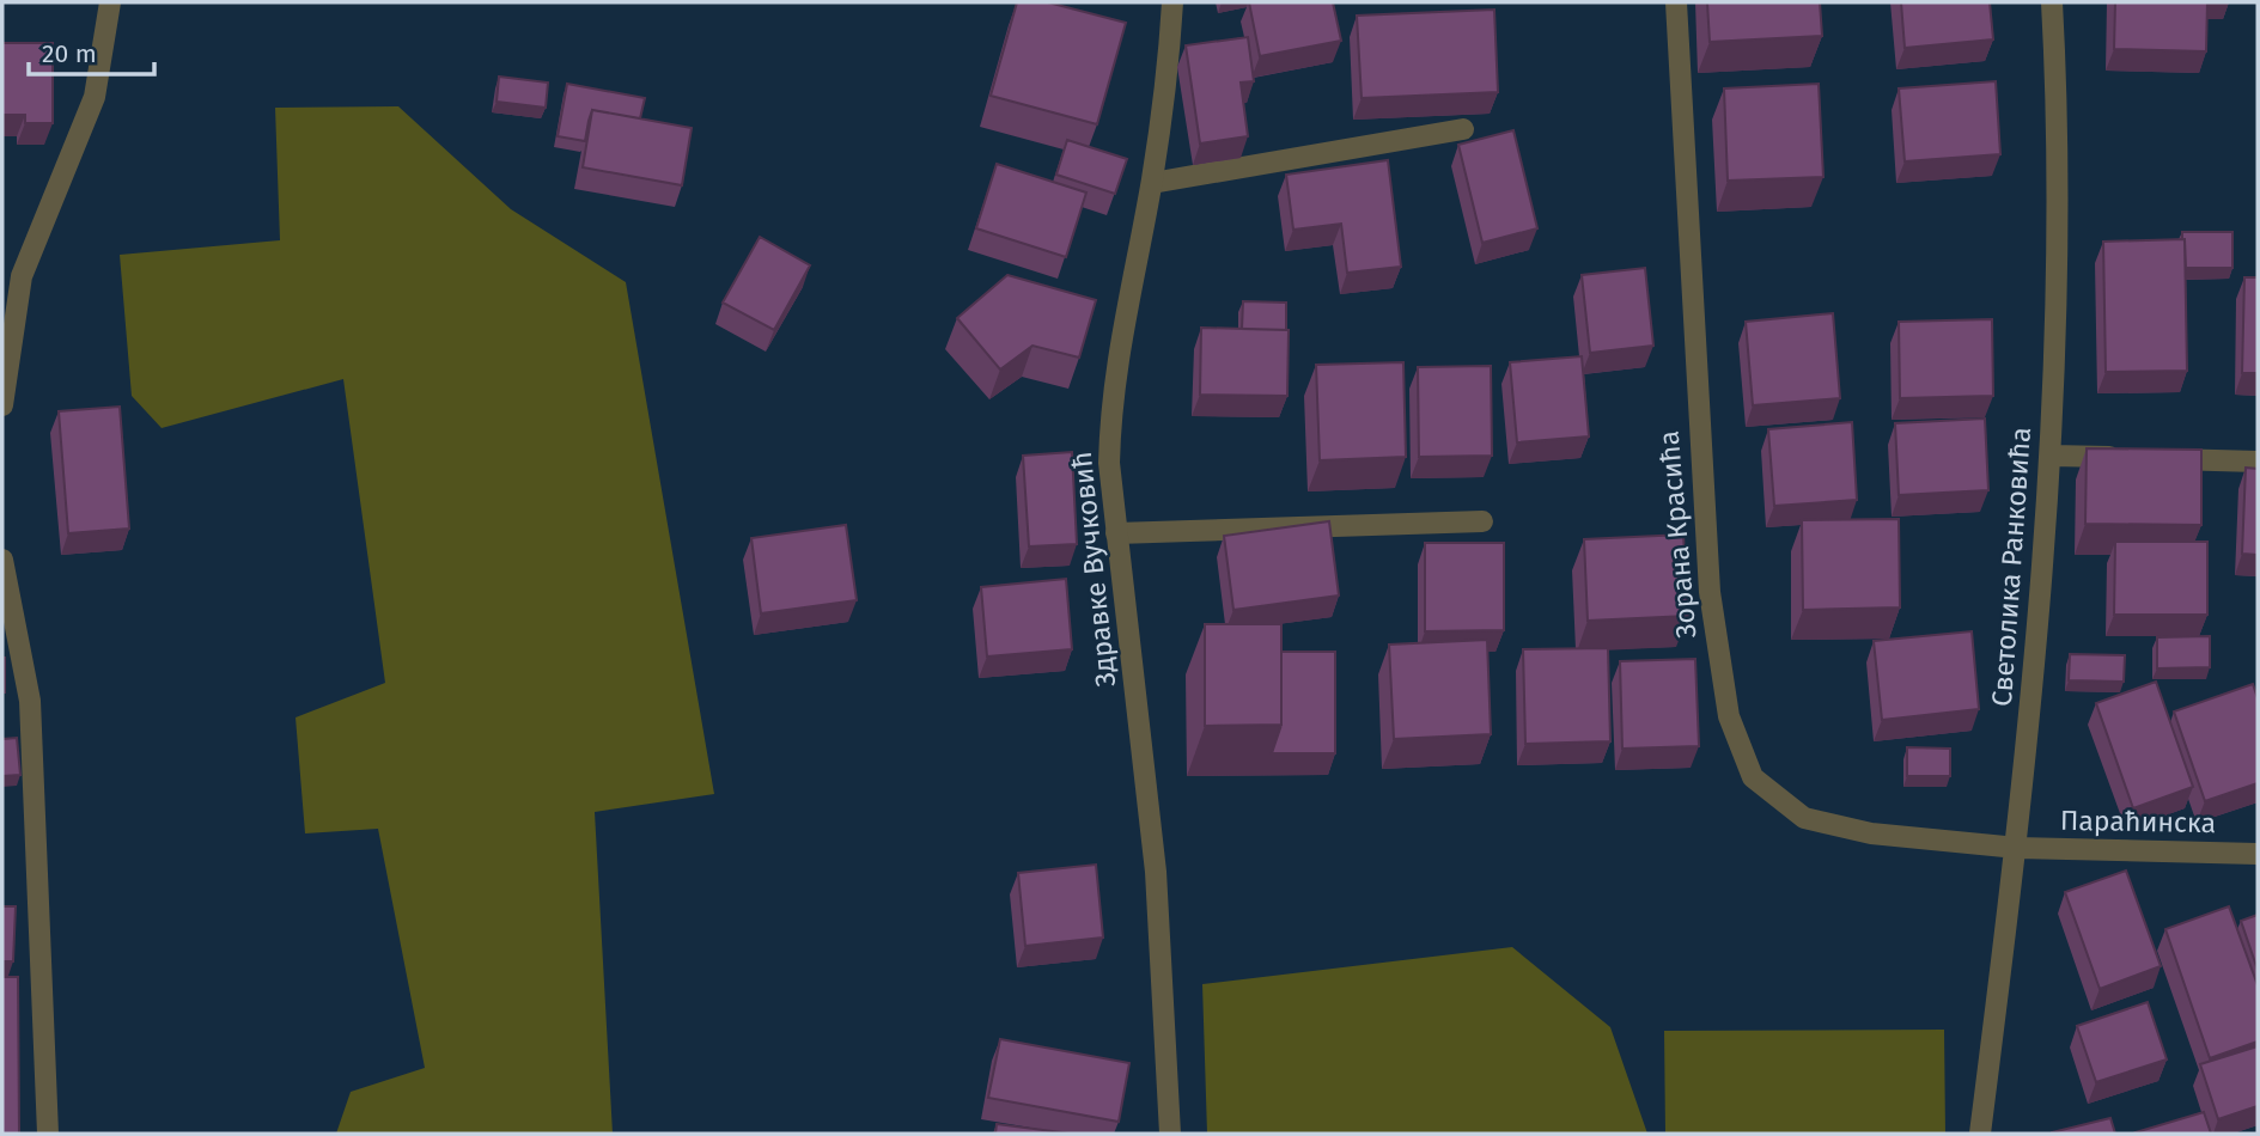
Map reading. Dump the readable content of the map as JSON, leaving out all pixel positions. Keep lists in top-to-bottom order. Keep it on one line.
{"streets":{"street":["Зорана Красића","Светолика Ранковића","Здравке Вучковић","Параћинска"]},"crossings":[["Зорана Красића","Светолика Ранковића"],["Зорана Красића","Параћинска"],["Светолика Ранковића","Параћинска"]],"scale_bar":"20 m"}
